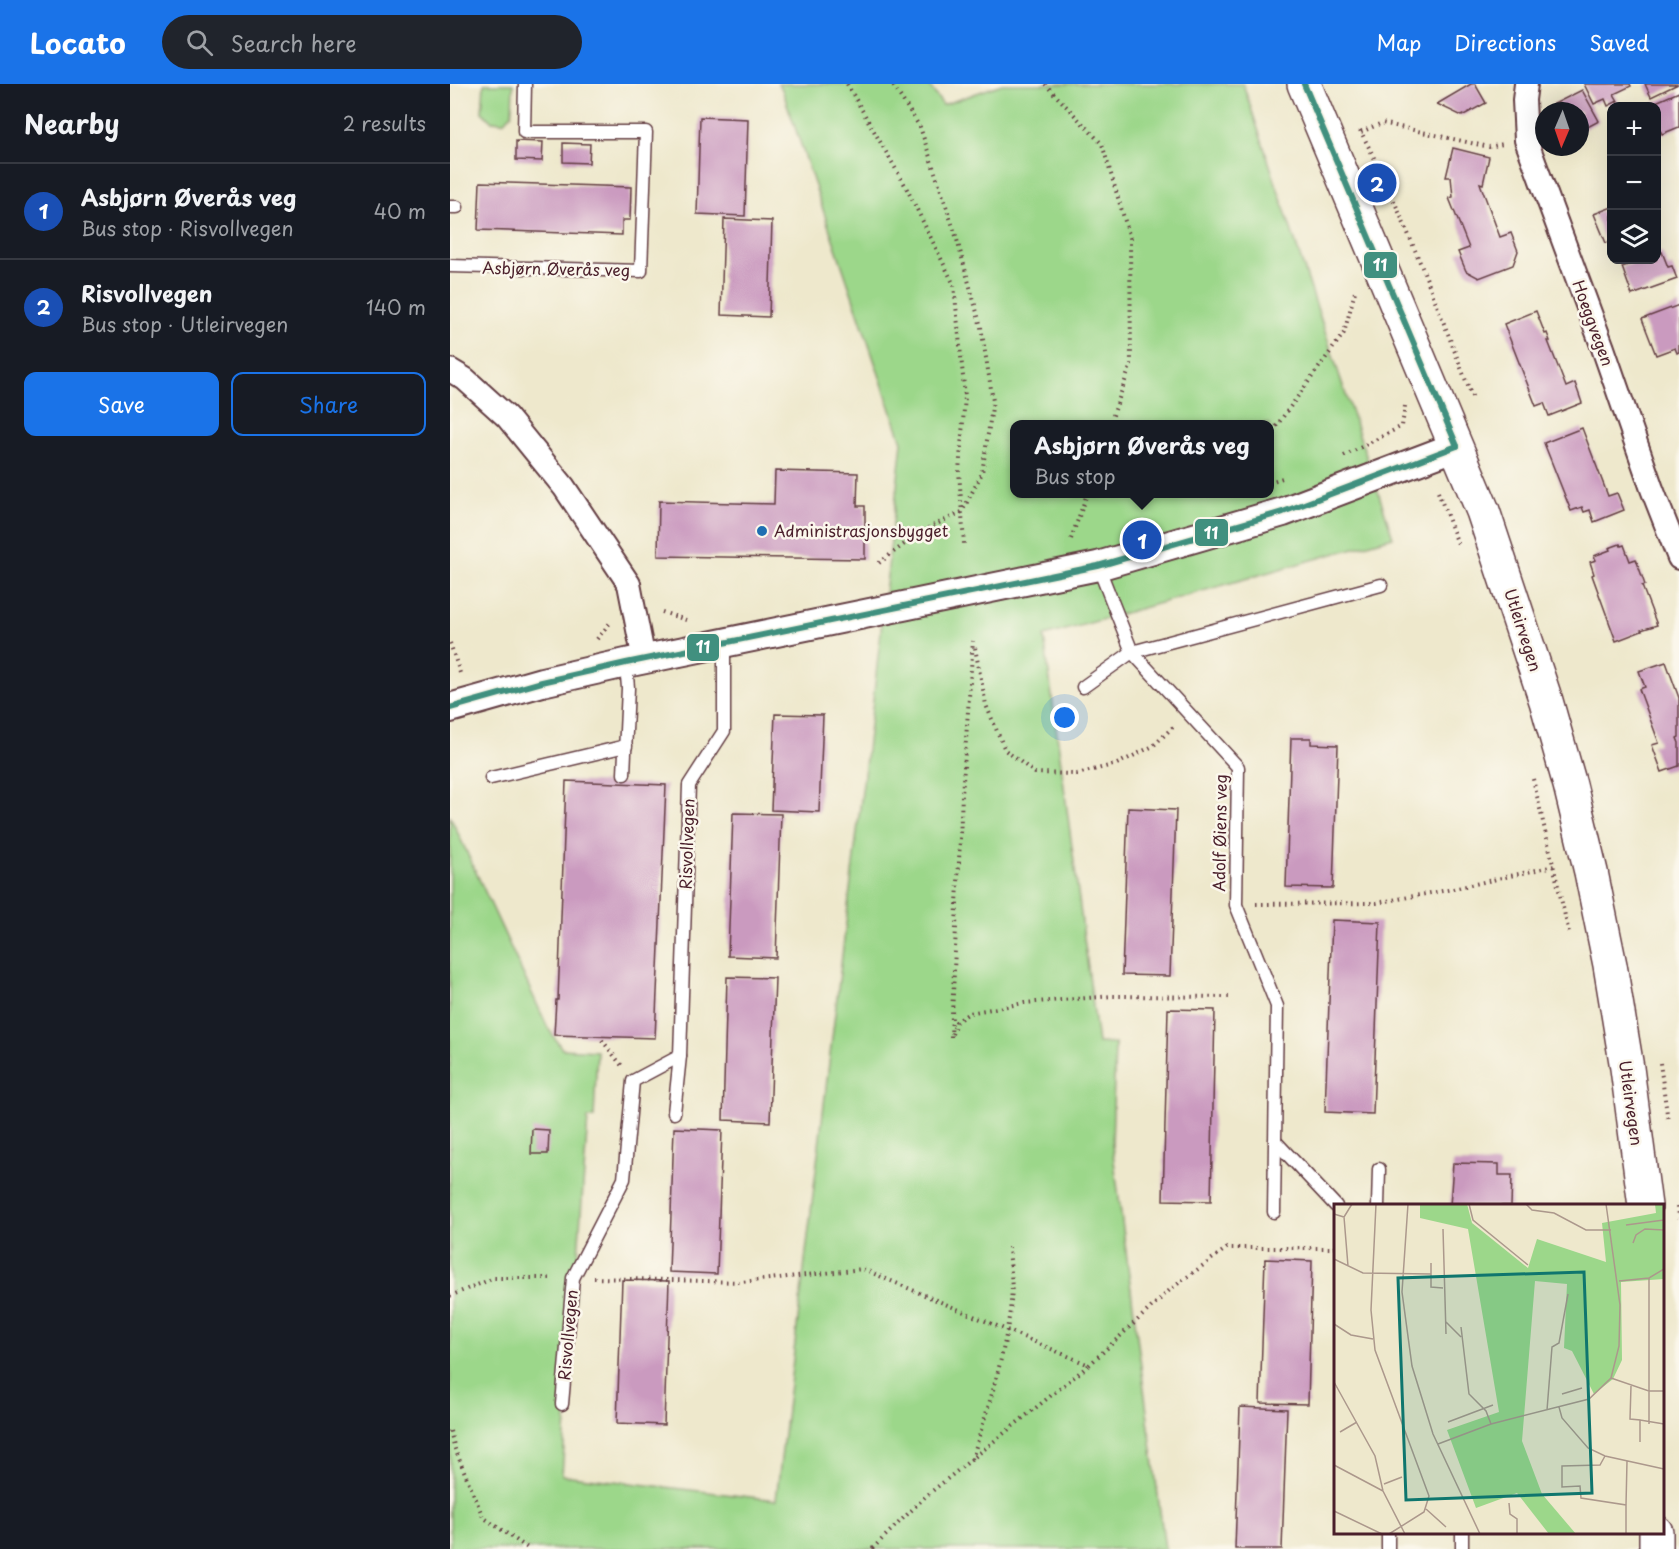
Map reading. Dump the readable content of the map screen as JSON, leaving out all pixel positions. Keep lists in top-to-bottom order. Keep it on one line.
{"streets":{"main road":["Utleirvegen"],"street":["Hoeggvegen"],"lane":["Asbjørn Øverås veg","Adolf Øiens veg","Risvollvegen"]},"places":["Administrasjonsbygget"],"lines":["transit line 11"],"north":"bottom","page":{"header":"Locato","search":"Search here","nav":["Map","Directions","Saved"],"heading":["Nearby","2 results"],"map_buttons":["+","−"],"pins":["2","1"],"list":[{"mark":"1","name":"Asbjørn Øverås veg","note":"Bus stop · Risvollvegen","value":"40 m"},{"mark":"2","name":"Risvollvegen","note":"Bus stop · Utleirvegen","value":"140 m"}],"buttons":["Save","Share"],"popup":["Asbjørn Øverås veg","Bus stop"]}}
